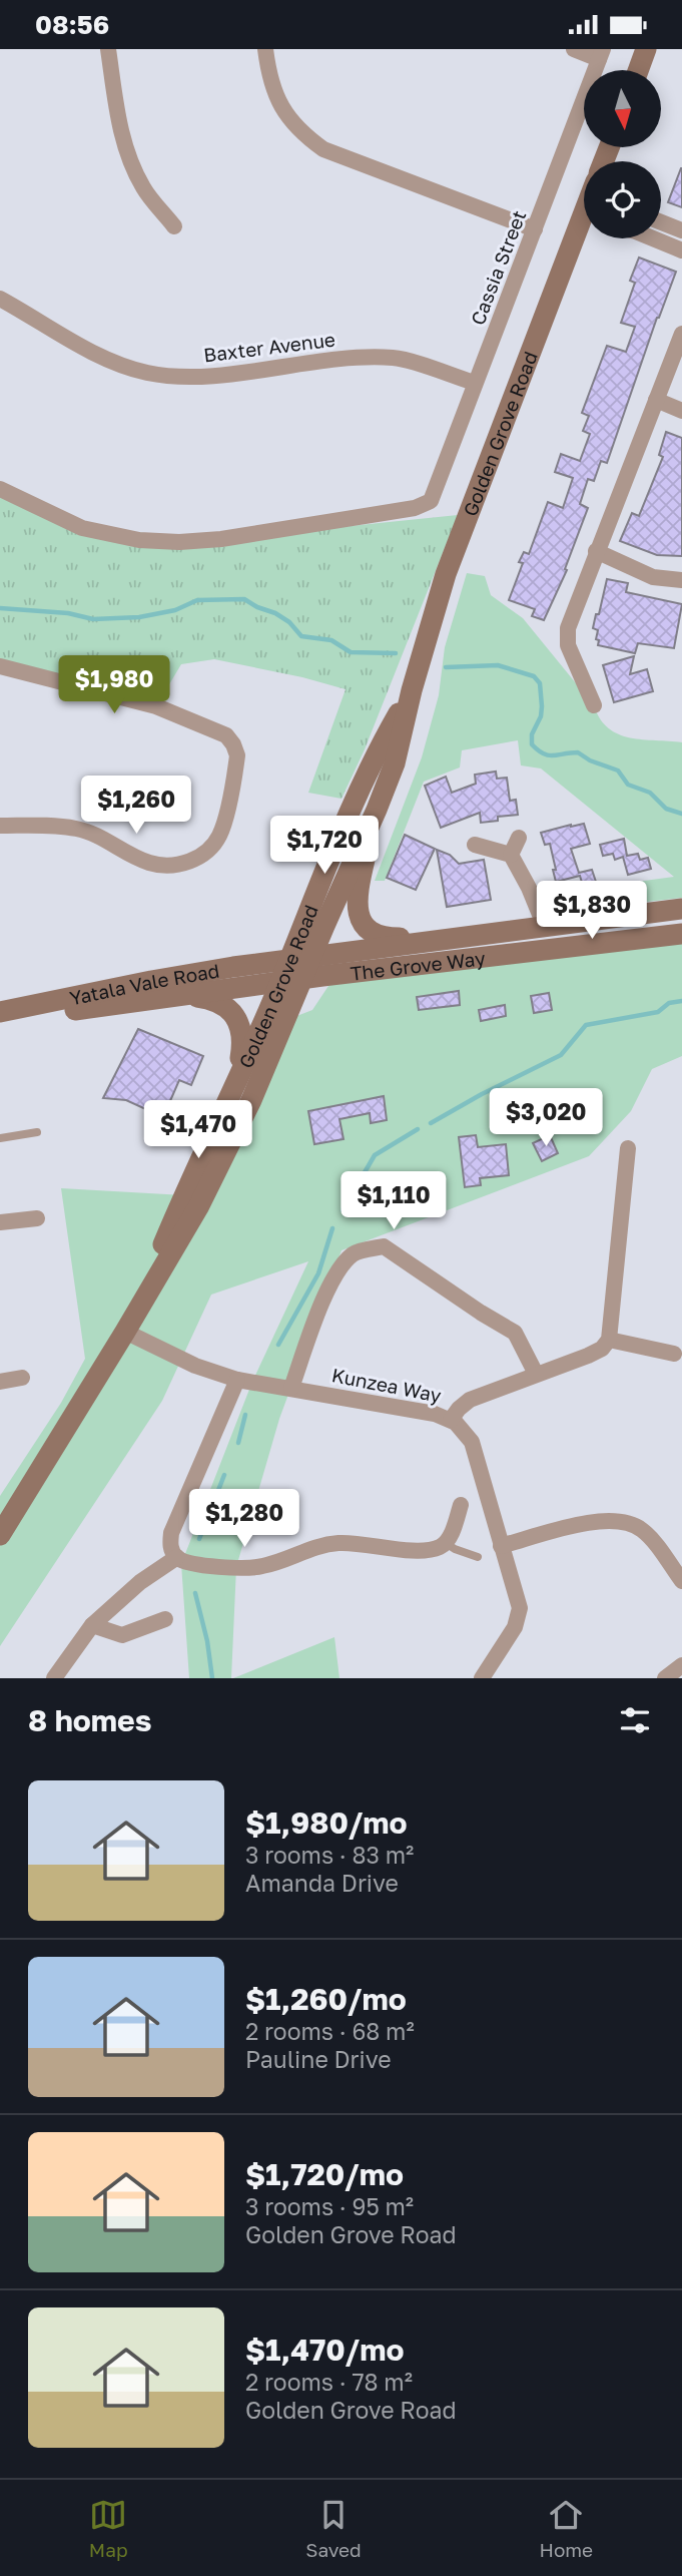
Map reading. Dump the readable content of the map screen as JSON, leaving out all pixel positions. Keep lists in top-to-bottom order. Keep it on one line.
{"streets":{"main road":["Golden Grove Road","The Grove Way","Yatala Vale Road"],"street":["Cassia Street","Baxter Avenue","Kunzea Way"]},"crossings":[["Cassia Street","Baxter Avenue"],["Golden Grove Road","The Grove Way"],["Golden Grove Road","Yatala Vale Road"],["Golden Grove Road","Kunzea Way"],["The Grove Way","Yatala Vale Road"]],"north":"bottom","page":{"status":"08:56","price":["$1,980","$1,260","$1,720","$1,830","$3,020","$1,470","$1,110","$1,280"],"heading":"8 homes","list":[{"name":"$1,980/mo","note":"3 rooms · 83 m² · Amanda Drive"},{"name":"$1,260/mo","note":"2 rooms · 68 m² · Pauline Drive"},{"name":"$1,720/mo","note":"3 rooms · 95 m² · Golden Grove Road"},{"name":"$1,470/mo","note":"2 rooms · 78 m² · Golden Grove Road"}],"tabs":["Map","Saved","Home"]}}
